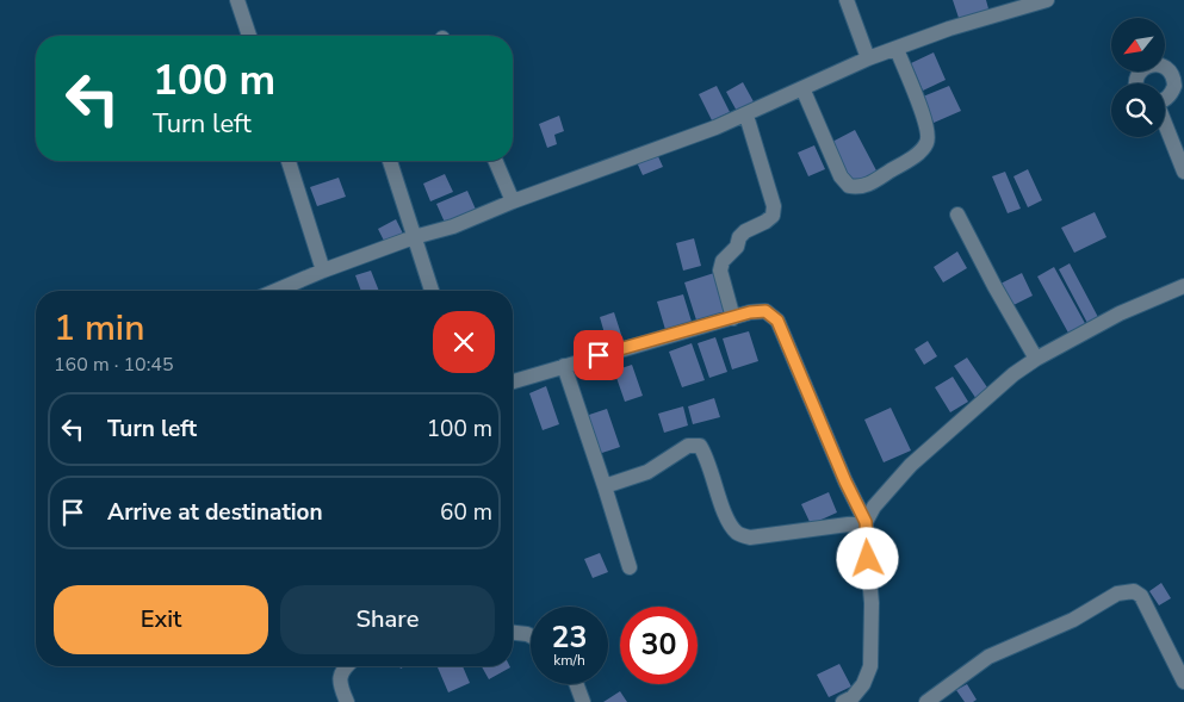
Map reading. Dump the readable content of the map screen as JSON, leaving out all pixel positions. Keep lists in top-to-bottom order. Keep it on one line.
{"north":"bottom left","page":{"turn":["100 m","Turn left"],"heading":["1 min","160 m · 10:45"],"list":[{"name":"Turn left","value":"100 m"},{"name":"Arrive at destination","value":"60 m"}],"buttons":["Exit","Share"],"speed":"23 km/h","limit":"30"}}
